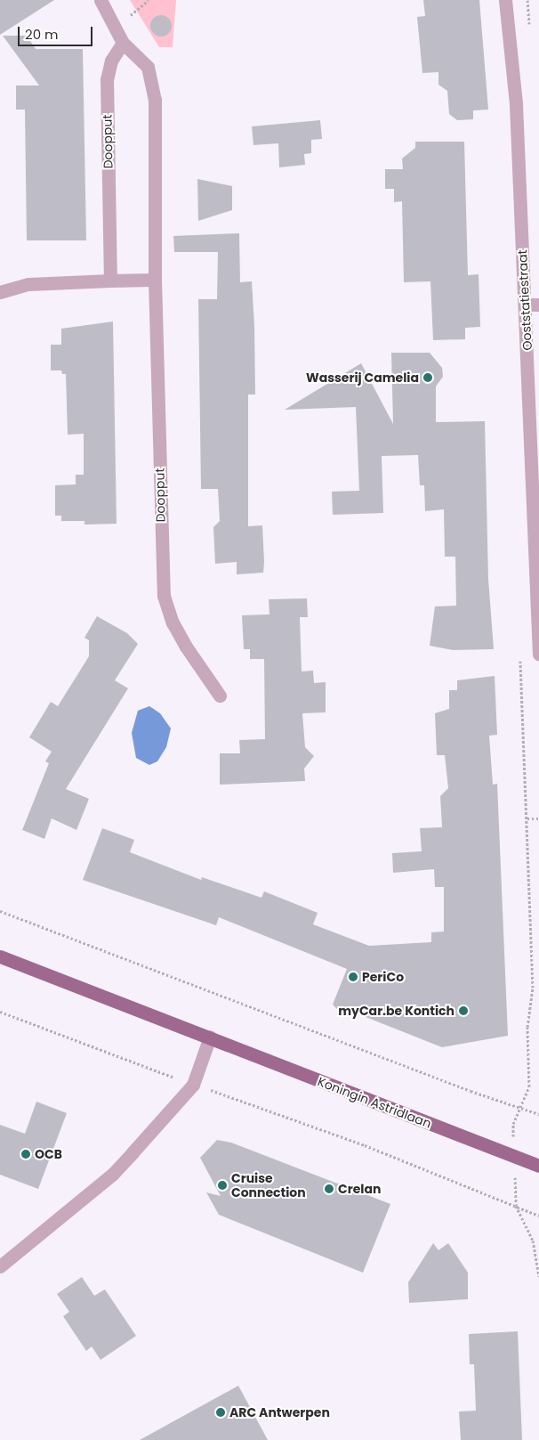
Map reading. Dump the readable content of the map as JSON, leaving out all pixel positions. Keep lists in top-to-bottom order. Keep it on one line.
{"streets":{"main road":["Koningin Astridlaan"],"street":["Doopput","Ooststatiestraat"]},"places":["Wasserij Camelia","PeriCo","myCar.be Kontich","OCB","Cruise Connection","Crelan","ARC Antwerpen"],"scale_bar":"20 m"}
